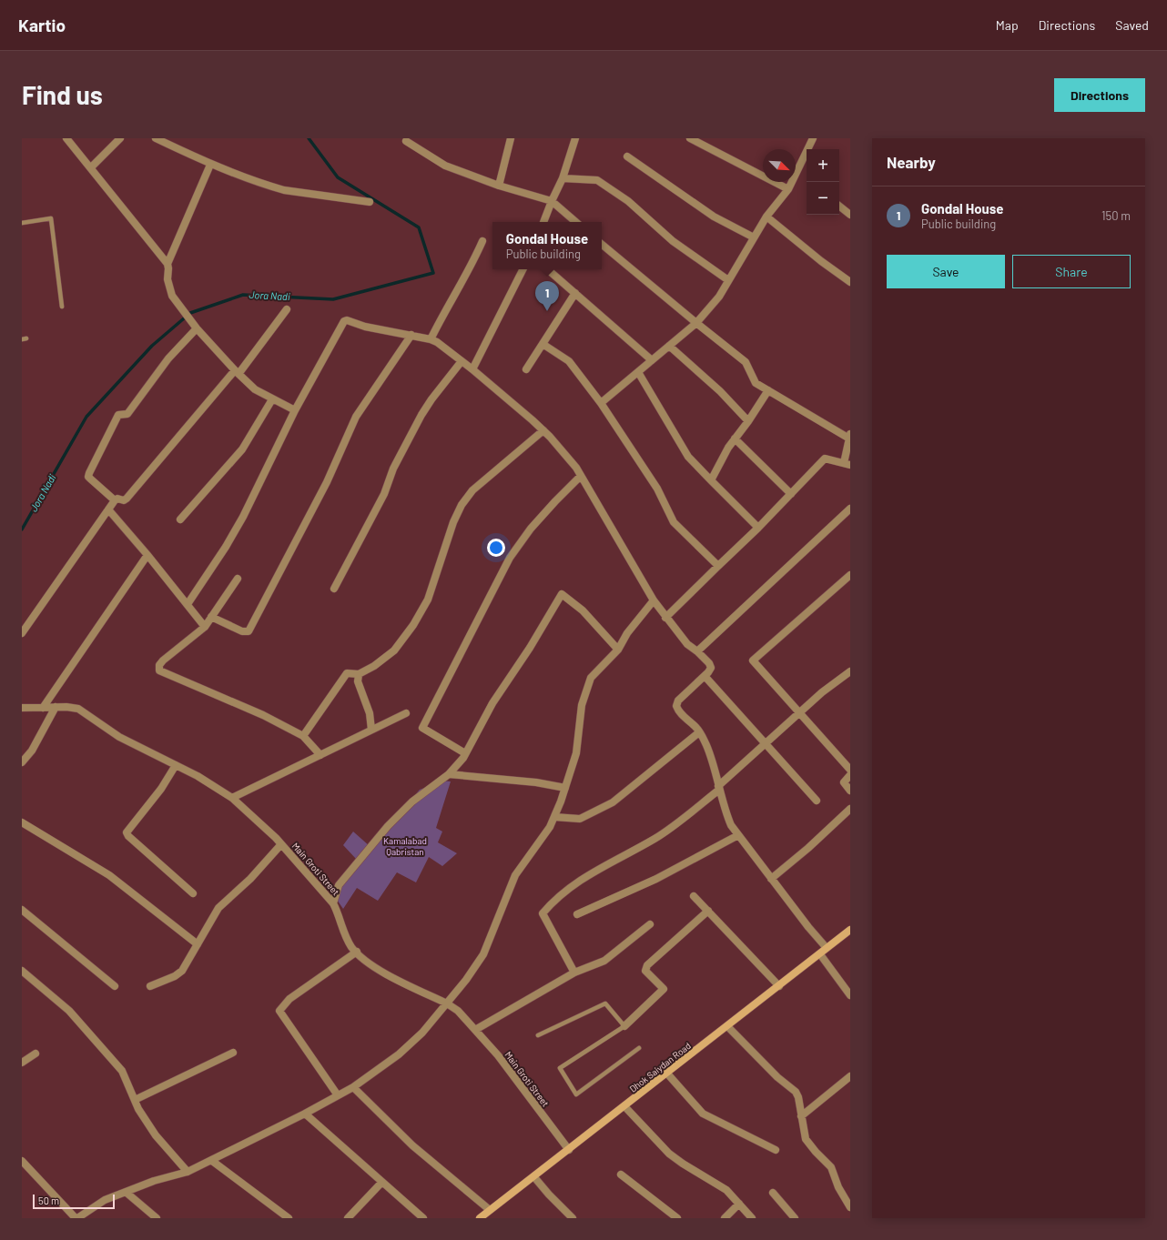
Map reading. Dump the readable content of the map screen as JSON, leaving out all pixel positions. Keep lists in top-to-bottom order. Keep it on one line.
{"streets":{"main road":["Dhok Saiydan Road"],"street":["Main Groti Street"]},"crossings":[["Main Groti Street","Dhok Saiydan Road"]],"water":["Jora Nadi"],"parks":["Kamalabad Qabristan"],"scale_bar":"50 m","north":"bottom right","page":{"header":"Kartio","nav":["Map","Directions","Saved"],"buttons":["Directions",["Save","Share"]],"title":"Find us","heading":"Nearby","map_buttons":["+","−"],"list":[{"mark":"1","name":"Gondal House","note":"Public building","value":"150 m"}],"popup":["Gondal House","Public building"],"pins":"1","scale":"50 m"}}
